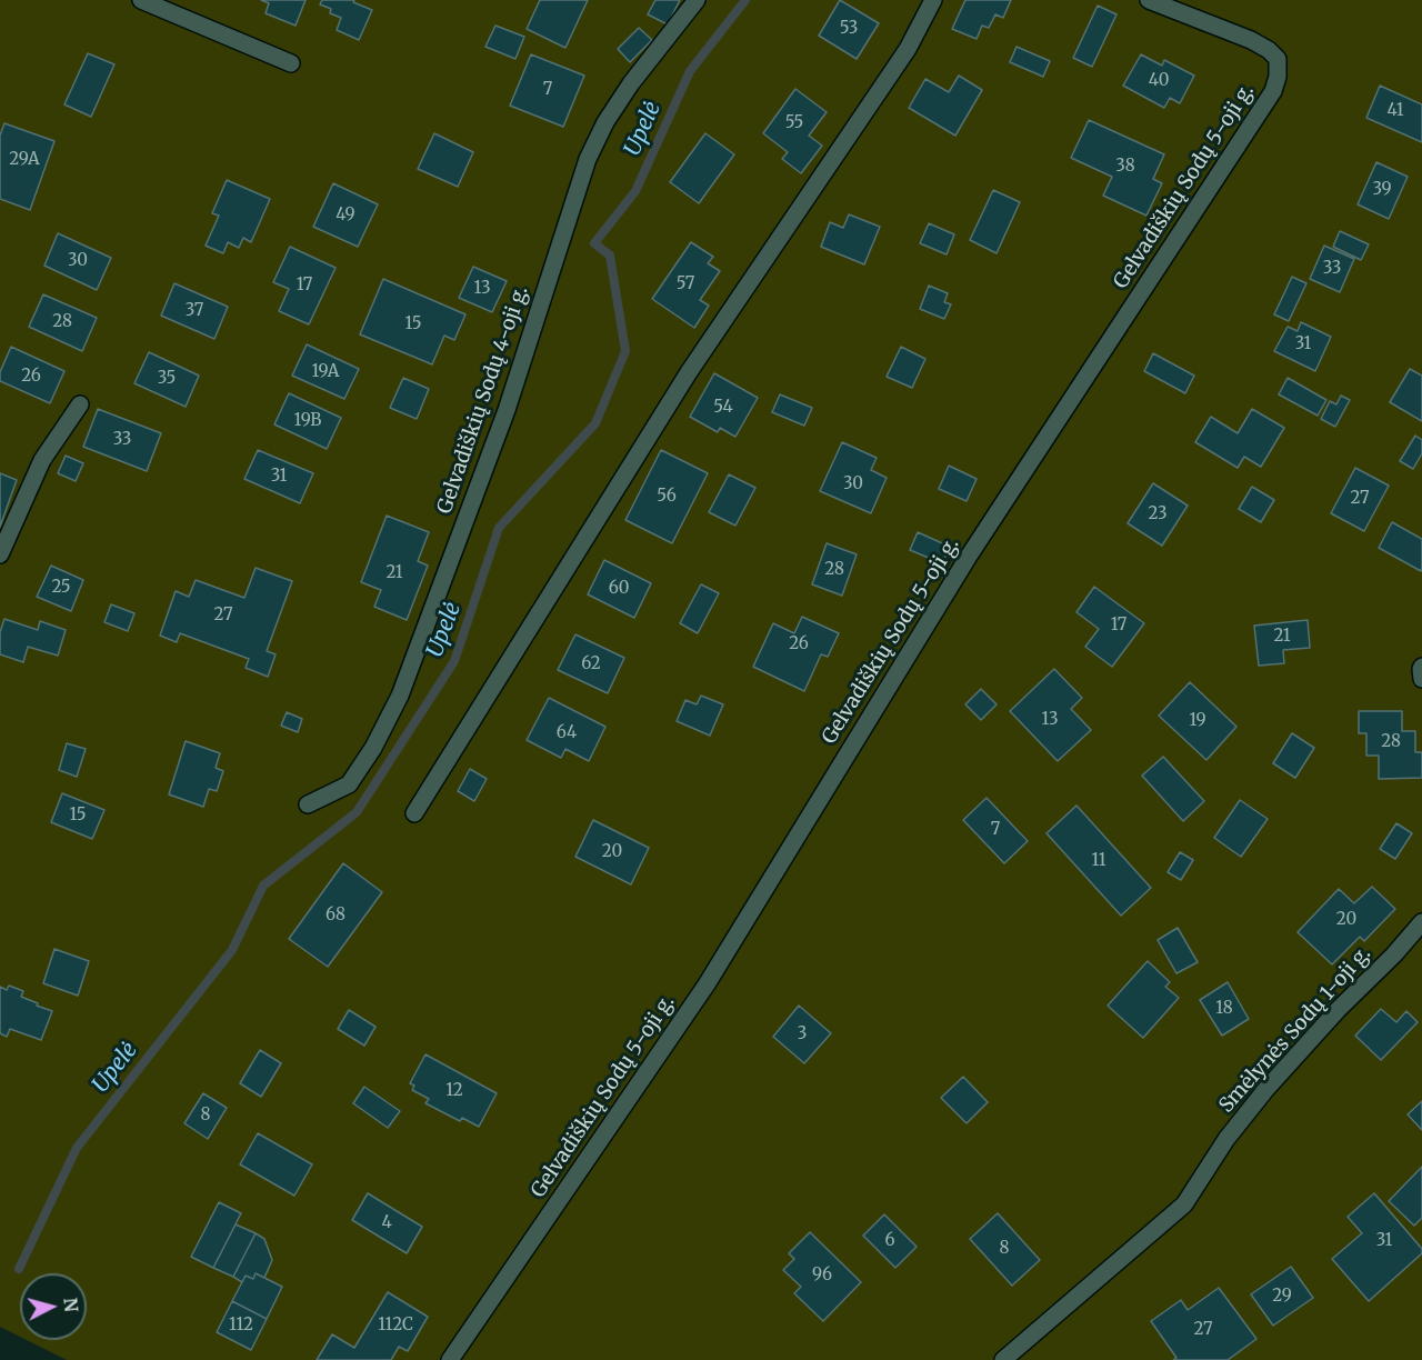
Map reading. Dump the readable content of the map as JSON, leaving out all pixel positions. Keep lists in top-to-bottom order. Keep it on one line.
{"streets":{"street":["Gelvadiškių Sodų 5-oji g.","Gelvadiškių Sodų 4-oji g.","Smėlynės Sodų 1-oji g."]},"water":["Upelė"],"house_numbers":["53","40","7","41","55","29A","38","39","49","30","33","57","17","13","37","28","15","31","19A","26","35","54","19B","33","31","30","56","27","23","28","21","25","60","27","17","21","26","62","13","19","64","28","15","7","20","11","68","20","18","3","12","8","4","6","31","8","96","29","112","112C","27"],"north":"right"}
